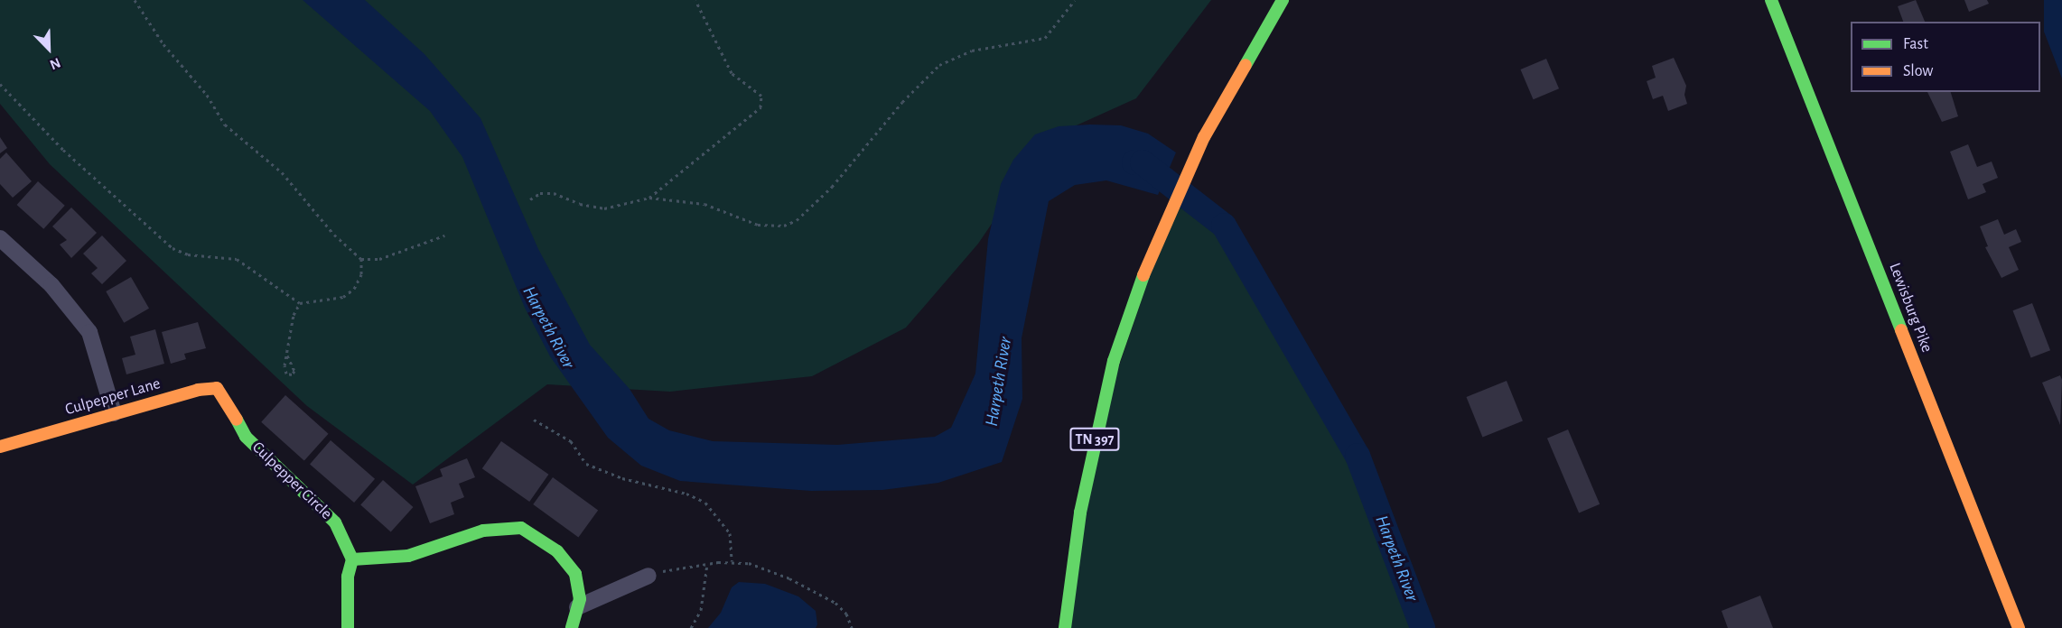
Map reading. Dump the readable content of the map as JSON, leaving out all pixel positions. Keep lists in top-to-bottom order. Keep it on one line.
{"streets":{"main road":["Lewisburg Pike","Culpepper Lane","TN 397","Culpepper Circle"]},"crossings":[["Culpepper Lane","Culpepper Circle"]],"water":["Harpeth River"],"legend":["Fast","Slow"],"north":"bottom right"}
